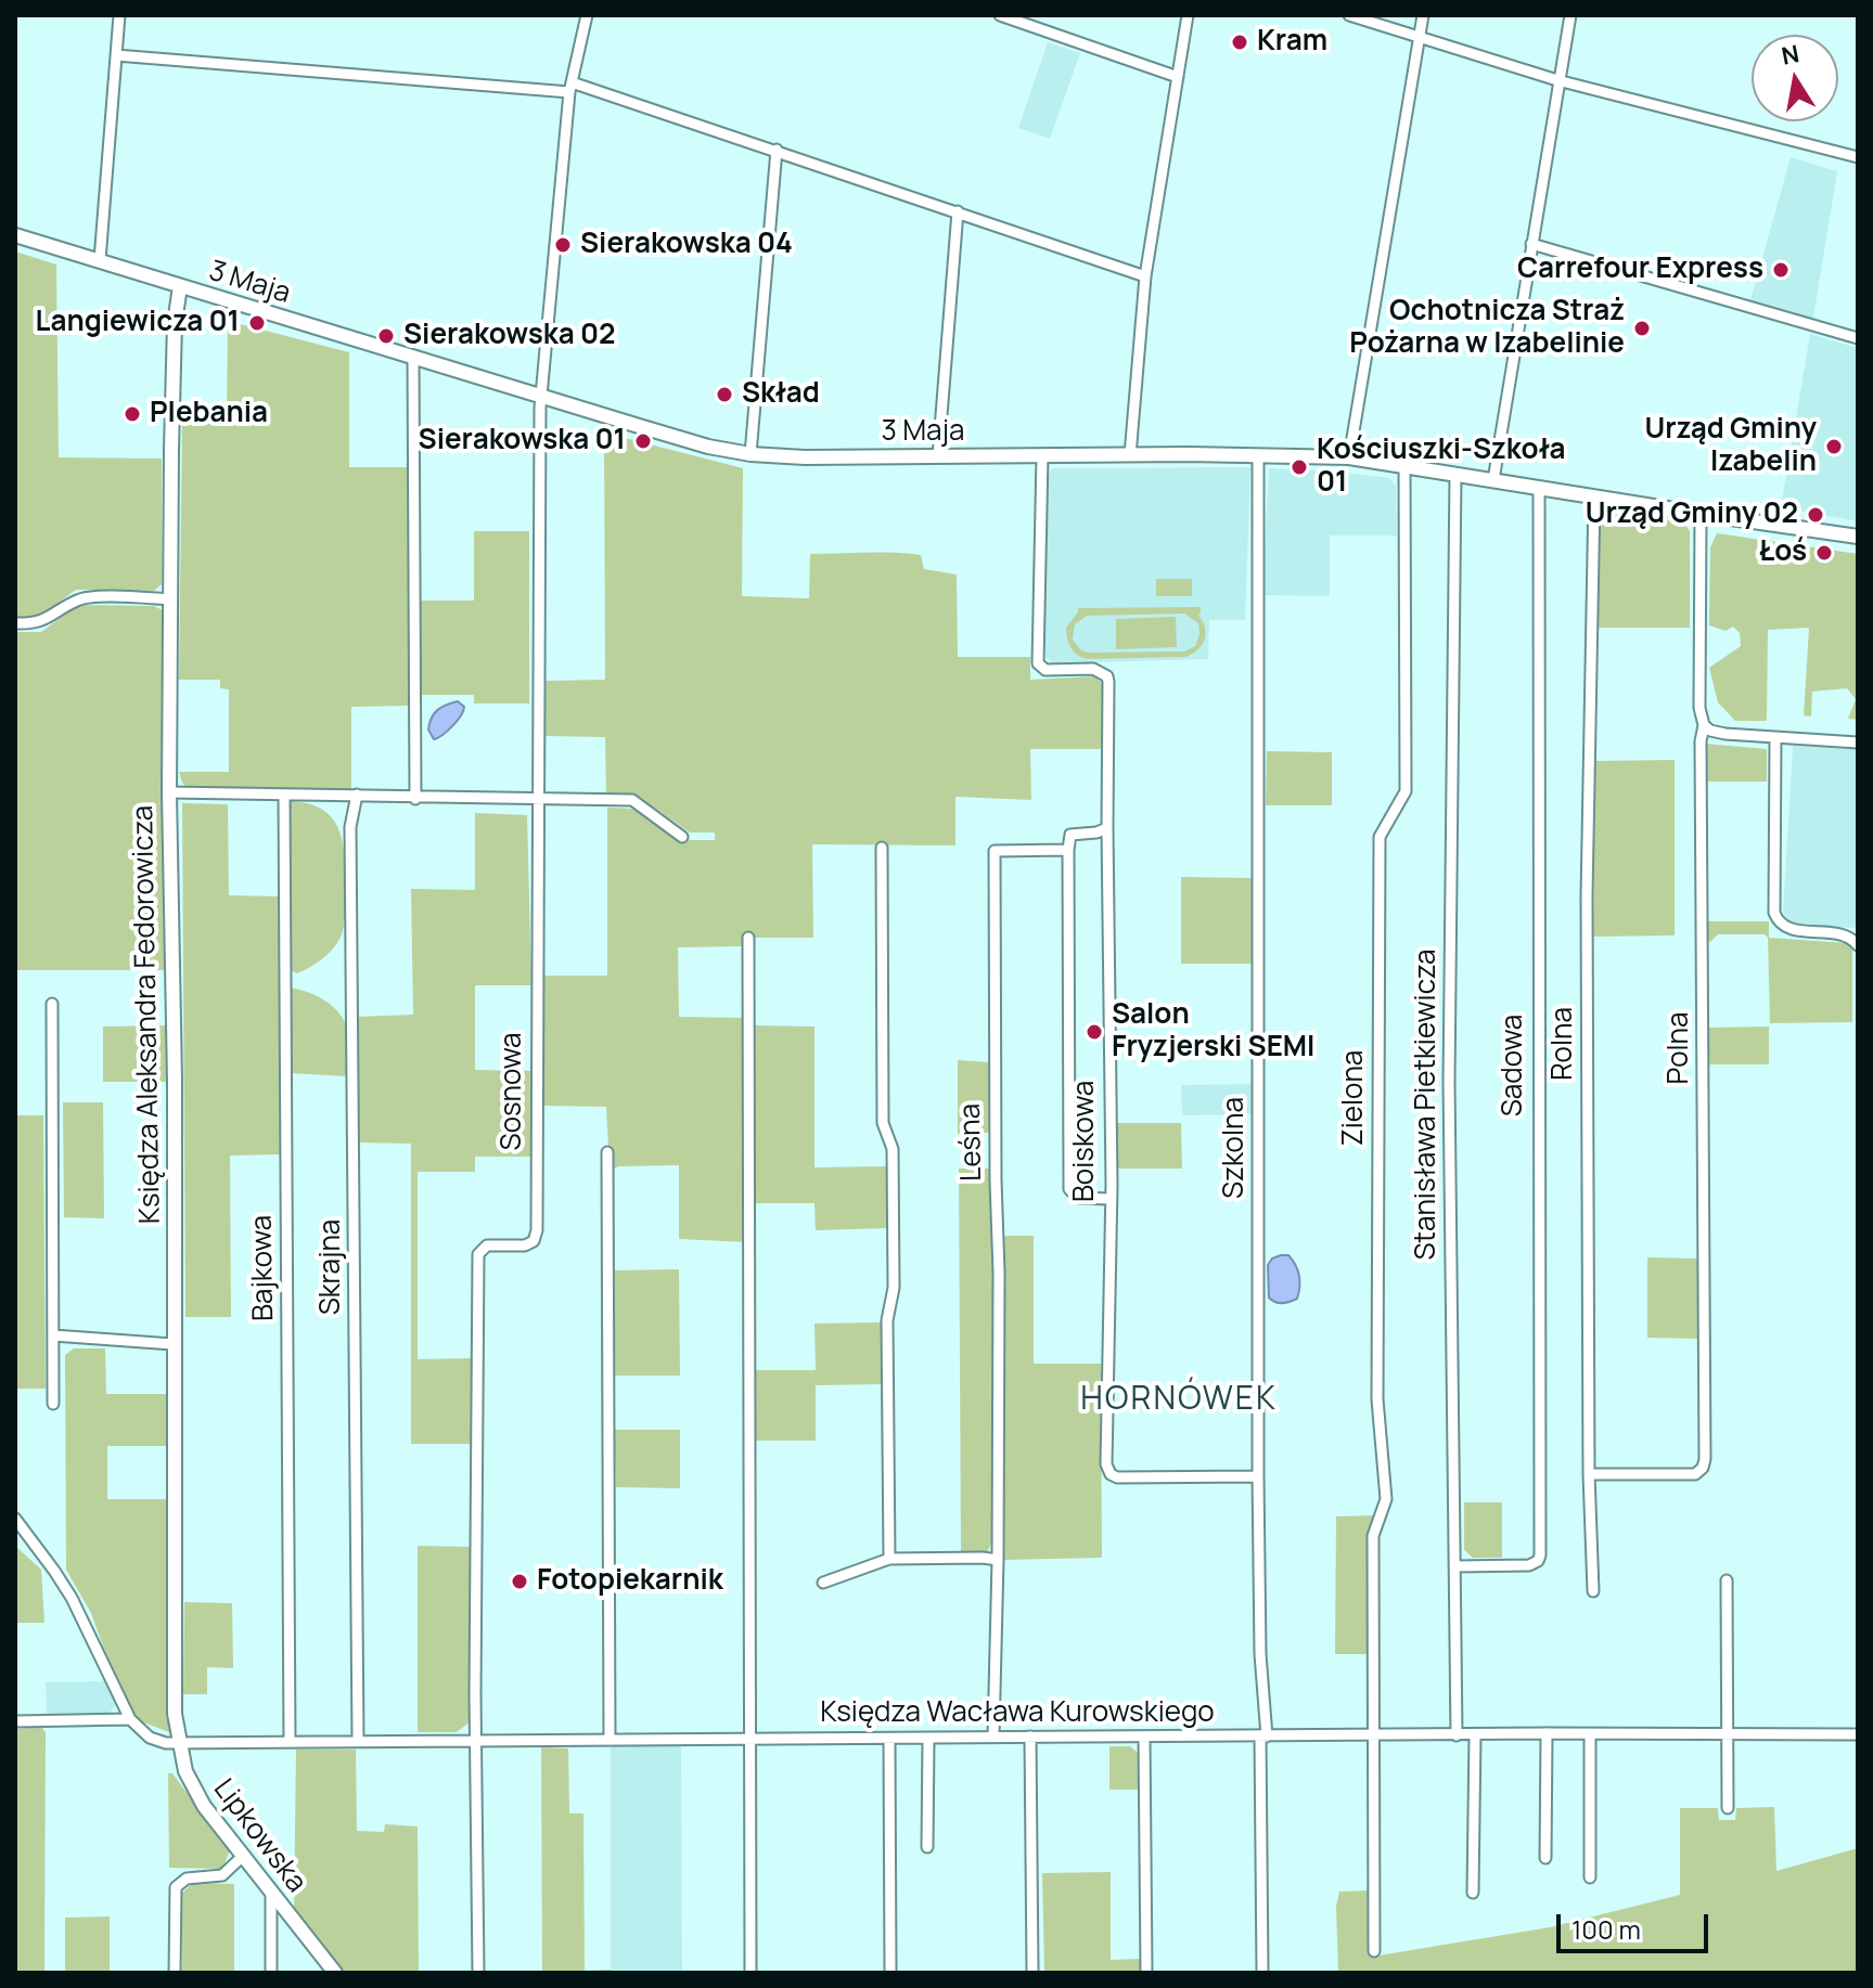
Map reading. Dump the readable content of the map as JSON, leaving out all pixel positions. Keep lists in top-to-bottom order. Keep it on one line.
{"streets":{"street":["3 Maja","Księdza Aleksandra Fedorowicza","Rolna","Polna","Sadowa","Sosnowa","Zielona","Stanisława Pietkiewicza","Boiskowa","Leśna","Szkolna","Skrajna","Bajkowa","Księdza Wacława Kurowskiego","Lipkowska"]},"crossings":[["3 Maja","Księdza Aleksandra Fedorowicza"],["3 Maja","Rolna"],["3 Maja","Polna"],["3 Maja","Sadowa"],["3 Maja","Sosnowa"],["3 Maja","Zielona"],["3 Maja","Stanisława Pietkiewicza"],["3 Maja","Boiskowa"],["3 Maja","Szkolna"],["Księdza Aleksandra Fedorowicza","Księdza Wacława Kurowskiego"],["Księdza Aleksandra Fedorowicza","Lipkowska"],["Rolna","Polna"],["Sadowa","Stanisława Pietkiewicza"],["Sosnowa","Księdza Wacława Kurowskiego"],["Zielona","Księdza Wacława Kurowskiego"],["Stanisława Pietkiewicza","Księdza Wacława Kurowskiego"],["Boiskowa","Szkolna"],["Szkolna","Księdza Wacława Kurowskiego"],["Skrajna","Księdza Wacława Kurowskiego"],["Bajkowa","Księdza Wacława Kurowskiego"],["Księdza Wacława Kurowskiego","Lipkowska"]],"districts":["HORNÓWEK"],"places":["Kram","Sierakowska 04","Carrefour Express","Langiewicza 01","Ochotnicza Straż Pożarna w Izabelinie","Sierakowska 02","Skład","Plebania","Sierakowska 01","Urząd Gminy Izabelin","Kościuszki-Szkoła 01","Urząd Gminy 02","Łoś","Salon Fryzjerski SEMI","Fotopiekarnik"],"scale_bar":"100 m","north":"top"}
